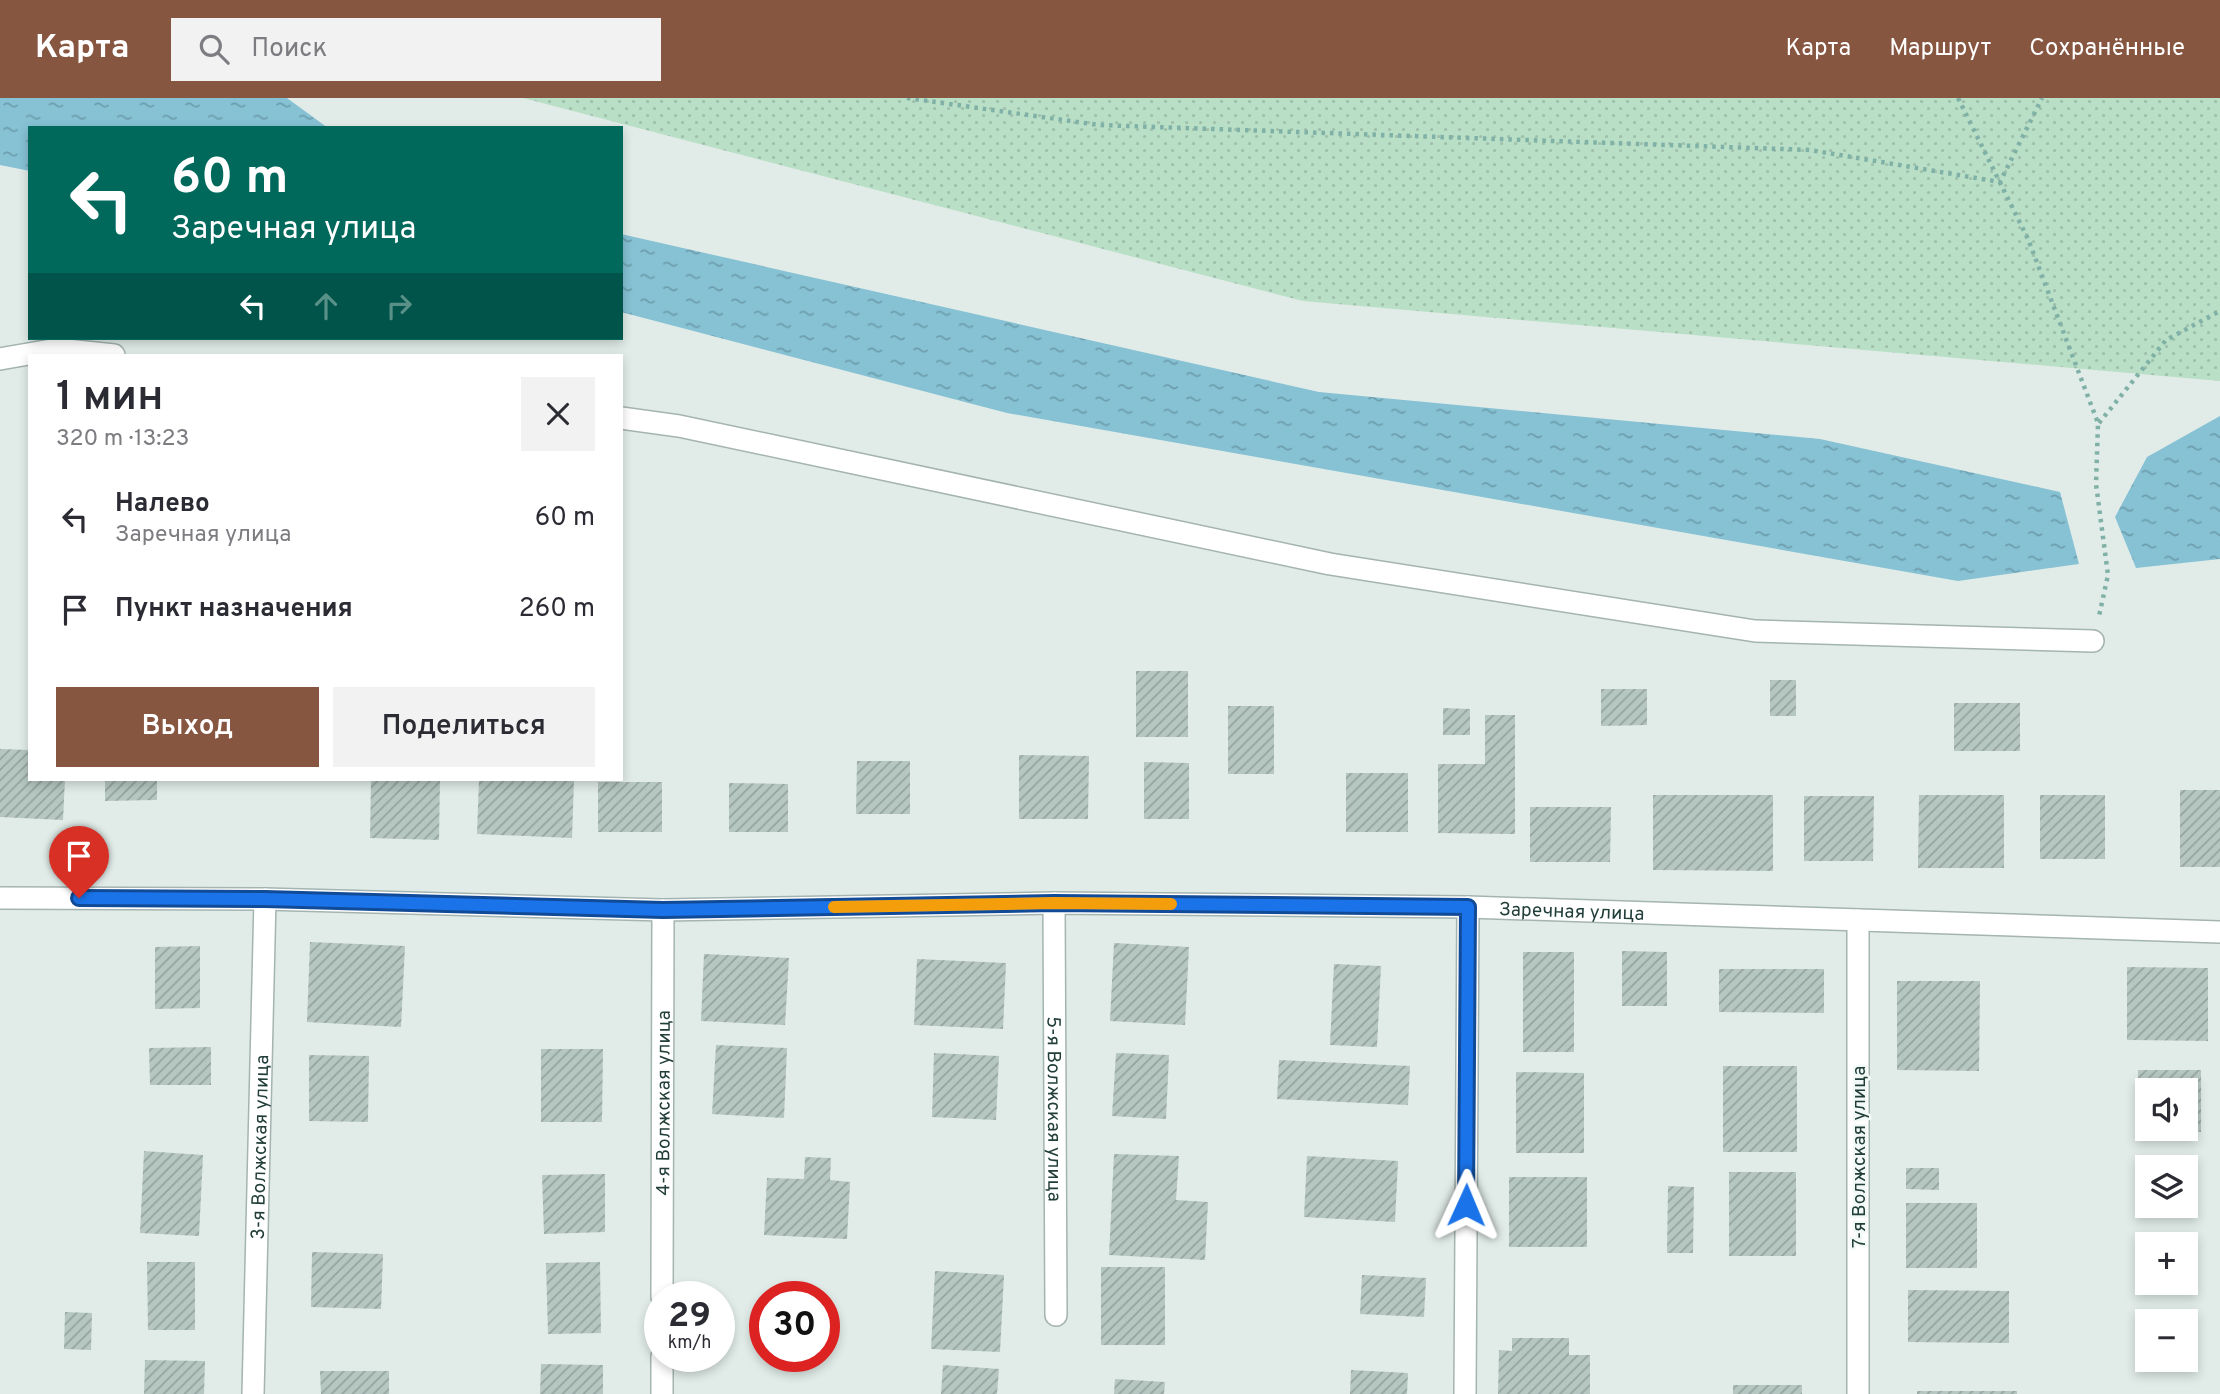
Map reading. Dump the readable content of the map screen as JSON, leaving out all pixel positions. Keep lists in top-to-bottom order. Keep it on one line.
{"streets":{"street":["Заречная улица","4-я Волжская улица","5-я Волжская улица","3-я Волжская улица","7-я Волжская улица"]},"crossings":[["Заречная улица","4-я Волжская улица"],["Заречная улица","5-я Волжская улица"],["Заречная улица","3-я Волжская улица"],["Заречная улица","7-я Волжская улица"]],"page":{"header":"Карта","search":"Поиск","nav":["Карта","Маршрут","Сохранённые"],"turn":["60 m","Заречная улица"],"heading":["1 мин","320 m · 13:23"],"list":[{"name":"Налево","note":"Заречная улица","value":"60 m"},{"name":"Пункт назначения","value":"260 m"}],"buttons":["Выход","Поделиться"],"map_buttons":["+","−"],"speed":"29 km/h","limit":"30"}}
